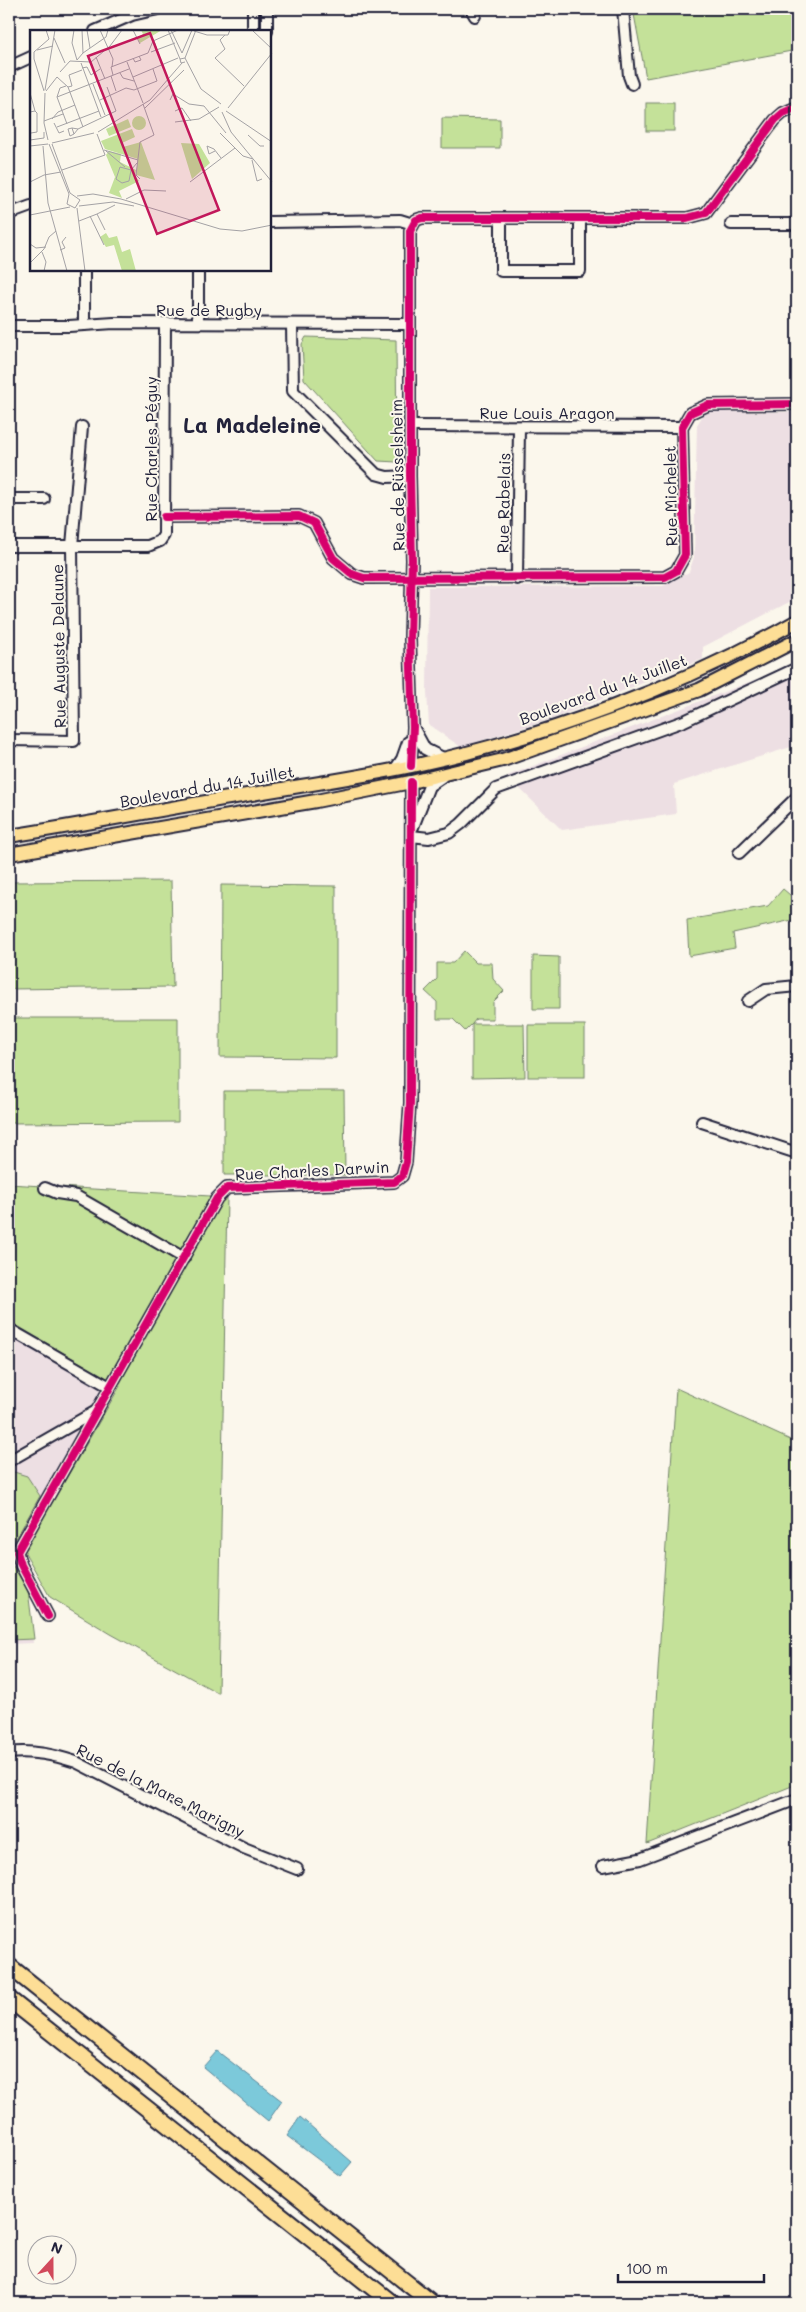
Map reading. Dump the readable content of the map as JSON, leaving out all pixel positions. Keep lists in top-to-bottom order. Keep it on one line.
{"streets":{"main road":["Boulevard du 14 Juillet"],"street":["Rue de Rugby","Rue Louis Aragon","Rue Charles Péguy","Rue de Rüsselsheim","Rue Michelet","Rue Rabelais","Rue Auguste Delaune","Rue Charles Darwin","Rue de la Mare Marigny"]},"crossings":[["Rue de Rugby","Rue Charles Péguy"],["Rue de Rugby","Rue de Rüsselsheim"],["Rue Louis Aragon","Rue de Rüsselsheim"],["Rue Louis Aragon","Rue Michelet"],["Rue Louis Aragon","Rue Rabelais"],["Rue Charles Péguy","Rue Michelet"],["Rue Charles Péguy","Rue Auguste Delaune"],["Rue de Rüsselsheim","Rue Michelet"],["Rue de Rüsselsheim","Boulevard du 14 Juillet"],["Rue Michelet","Rue Rabelais"]],"districts":["La Madeleine"],"scale_bar":"100 m","north":"top"}
